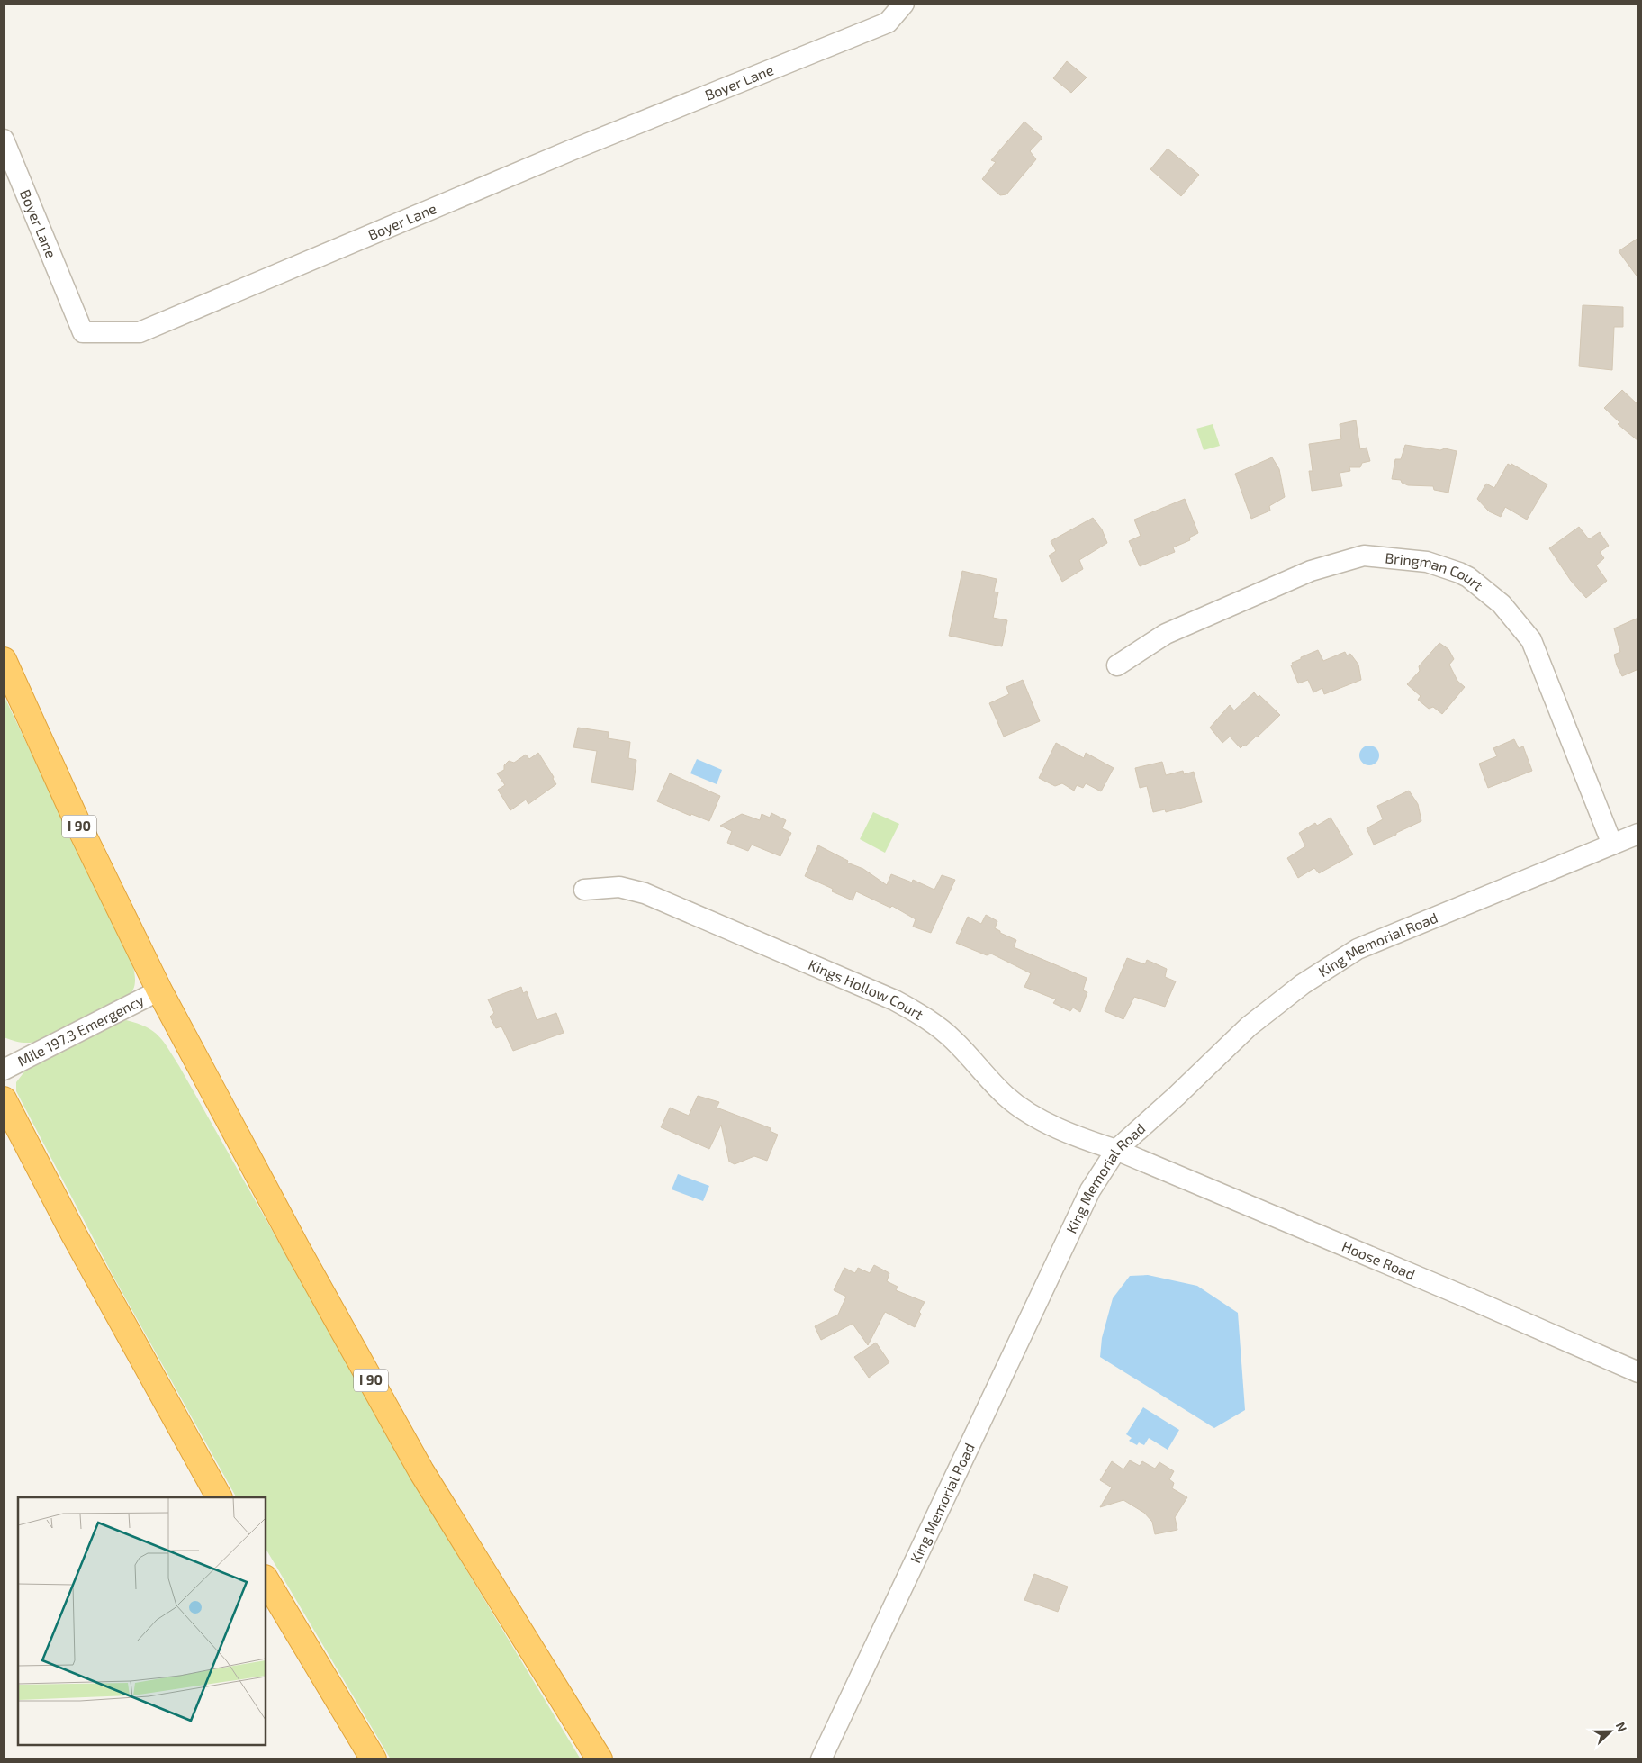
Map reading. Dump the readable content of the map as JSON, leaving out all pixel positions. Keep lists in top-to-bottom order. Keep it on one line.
{"streets":{"highway":["I 90"],"street":["Boyer Lane","Bringman Court","King Memorial Road","Kings Hollow Court","Mile 197.3 Emergency","Hoose Road"]},"crossings":[["Bringman Court","King Memorial Road"],["I 90","Mile 197.3 Emergency"],["King Memorial Road","Kings Hollow Court"],["King Memorial Road","Hoose Road"],["Kings Hollow Court","Hoose Road"]],"north":"right"}
